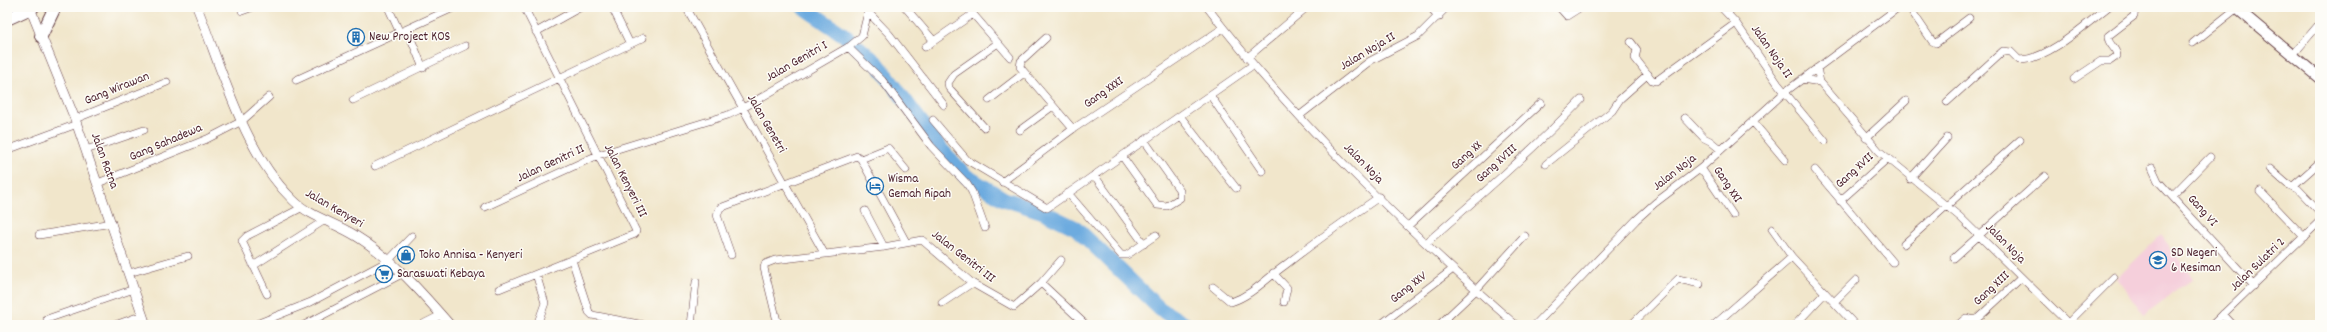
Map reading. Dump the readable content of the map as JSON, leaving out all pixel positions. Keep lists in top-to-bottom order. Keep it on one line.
{"streets":{"street":["Jalan Noja II","Jalan Genitri I","Gang Wirawan","Gang XXXI","Jalan Genetri","Gang Sahadewa","Gang XX","Jalan Ratna","Jalan Genitri II","Jalan Noja","Gang XVIII","Gang XVII","Jalan Kenyeri III","Gang XXI","Jalan Kenyeri","Gang VI","Jalan Genitri III","Jalan Sulatri 2","Gang XXV","Gang XIII"]},"crossings":[["Jalan Noja II","Jalan Noja"],["Jalan Genitri I","Jalan Genetri"],["Jalan Genitri I","Jalan Genitri II"],["Gang Wirawan","Jalan Ratna"],["Gang XXXI","Jalan Noja"],["Jalan Genetri","Jalan Genitri II"],["Jalan Genetri","Jalan Genitri III"],["Gang Sahadewa","Jalan Ratna"],["Gang Sahadewa","Jalan Kenyeri"],["Gang XX","Jalan Noja"],["Jalan Genitri II","Jalan Kenyeri III"],["Jalan Noja","Gang XVIII"],["Jalan Noja","Gang XVII"],["Jalan Noja","Gang XXI"],["Jalan Noja","Gang XXV"],["Jalan Noja","Gang XIII"],["Gang VI","Jalan Sulatri 2"]],"places":{"building":["New Project KOS"],"hotel":["Wisma Gemah Ripah"],"shop":["Toko Annisa - Kenyeri"],"school or university":["SD Negeri 6 Kesiman"],"supermarket":["Saraswati Kebaya"]}}
